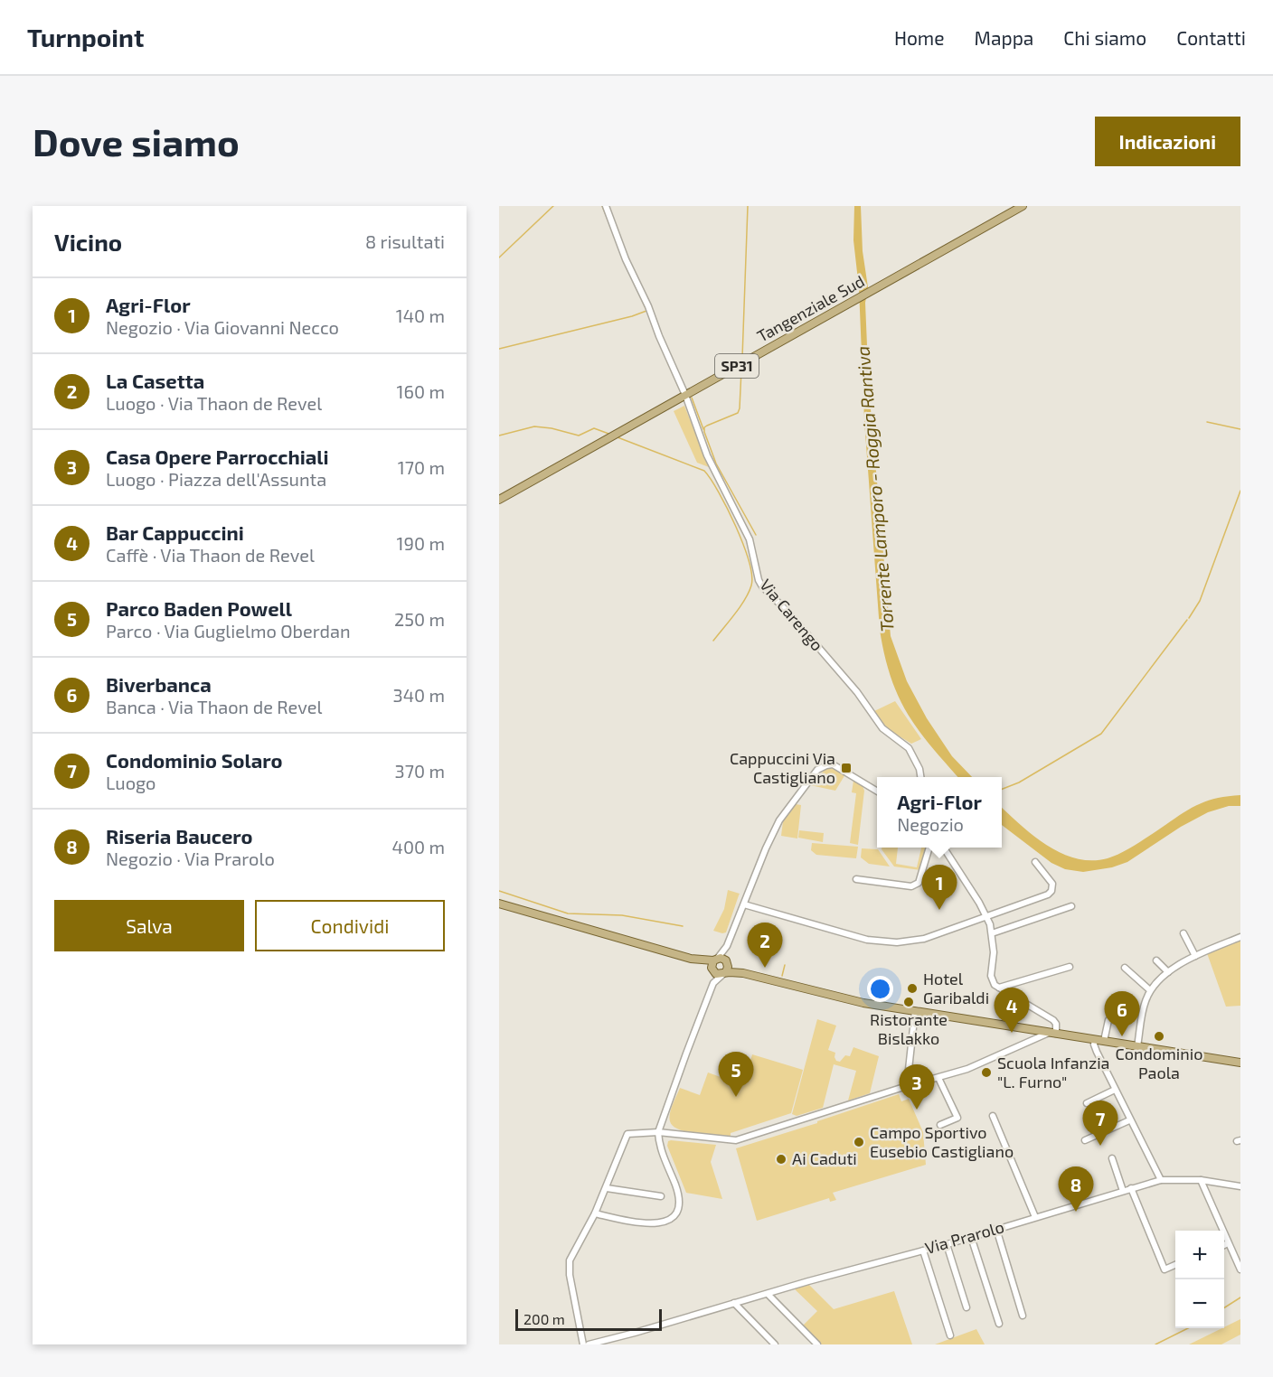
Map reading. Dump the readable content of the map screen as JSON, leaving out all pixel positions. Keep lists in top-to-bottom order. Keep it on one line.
{"streets":{"main road":["Tangenziale Sud","SP31"],"street":["Via Carengo","Via Prarolo"]},"crossings":[["Tangenziale Sud","Via Carengo"]],"water":["Torrente Lamporo - Roggia Rantiva"],"places":{"transit":["Cappuccini Via Castigliano"],"other":["Hotel Garibaldi","Ristorante Bislakko","Condominio Paola","Scuola Infanzia \"L. Furno\"","Campo Sportivo Eusebio Castigliano","Ai Caduti"]},"scale_bar":"200 m","page":{"header":"Turnpoint","nav":["Home","Mappa","Chi siamo","Contatti"],"buttons":["Indicazioni",["Salva","Condividi"]],"title":"Dove siamo","heading":["Vicino","8 risultati"],"list":[{"mark":"1","name":"Agri-Flor","note":"Negozio · Via Giovanni Necco","value":"140 m"},{"mark":"2","name":"La Casetta","note":"Luogo · Via Thaon de Revel","value":"160 m"},{"mark":"3","name":"Casa Opere Parrocchiali","note":"Luogo · Piazza dell'Assunta","value":"170 m"},{"mark":"4","name":"Bar Cappuccini","note":"Caffè · Via Thaon de Revel","value":"190 m"},{"mark":"5","name":"Parco Baden Powell","note":"Parco · Via Guglielmo Oberdan","value":"250 m"},{"mark":"6","name":"Biverbanca","note":"Banca · Via Thaon de Revel","value":"340 m"},{"mark":"7","name":"Condominio Solaro","note":"Luogo","value":"370 m"},{"mark":"8","name":"Riseria Baucero","note":"Negozio · Via Prarolo","value":"400 m"}],"popup":["Agri-Flor","Negozio"],"pins":["1","2","4","6","5","3","7","8"],"map_buttons":["+","−"],"scale":"200 m"}}
